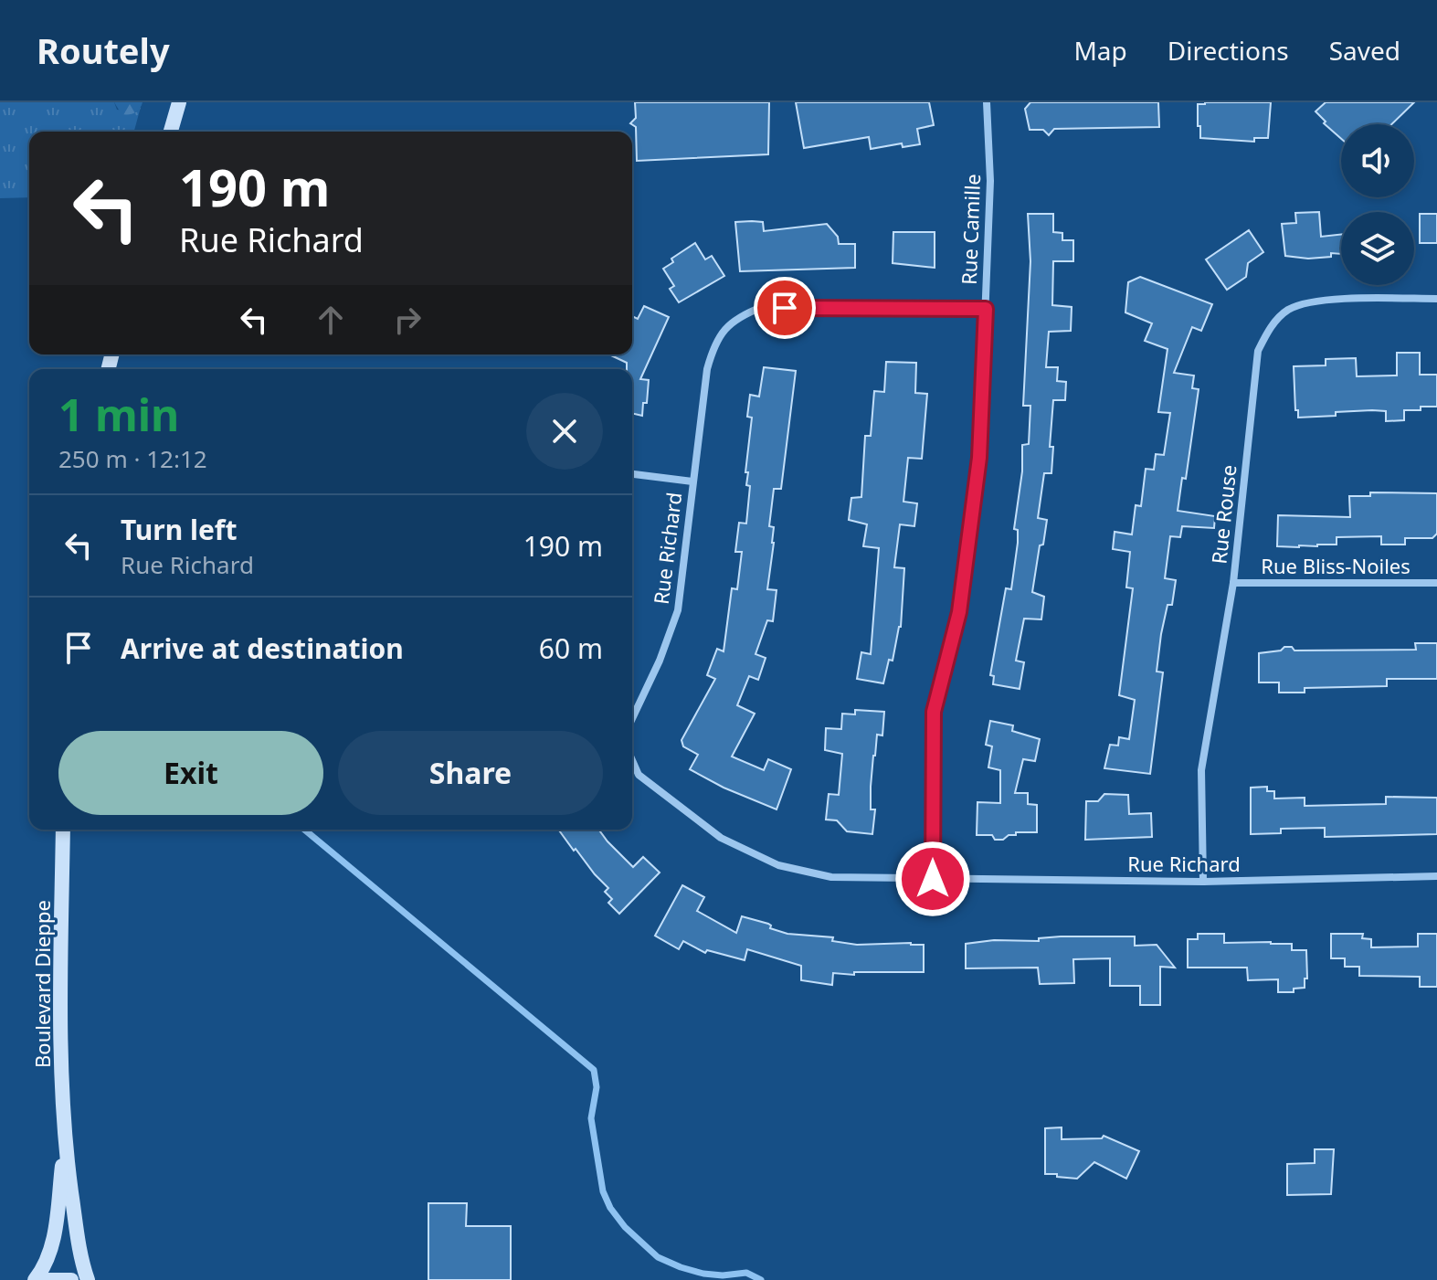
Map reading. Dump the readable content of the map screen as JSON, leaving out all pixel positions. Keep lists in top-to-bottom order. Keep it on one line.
{"streets":{"main road":["Boulevard Dieppe"],"street":["Rue Camille","Rue Rouse","Rue Richard","Rue Bliss-Noiles"]},"crossings":[["Rue Camille","Rue Richard"],["Rue Rouse","Rue Richard"],["Rue Rouse","Rue Bliss-Noiles"]],"page":{"header":"Routely","nav":["Map","Directions","Saved"],"turn":["190 m","Rue Richard"],"heading":["1 min","250 m · 12:12"],"list":[{"name":"Turn left","note":"Rue Richard","value":"190 m"},{"name":"Arrive at destination","value":"60 m"}],"buttons":["Exit","Share"]}}
